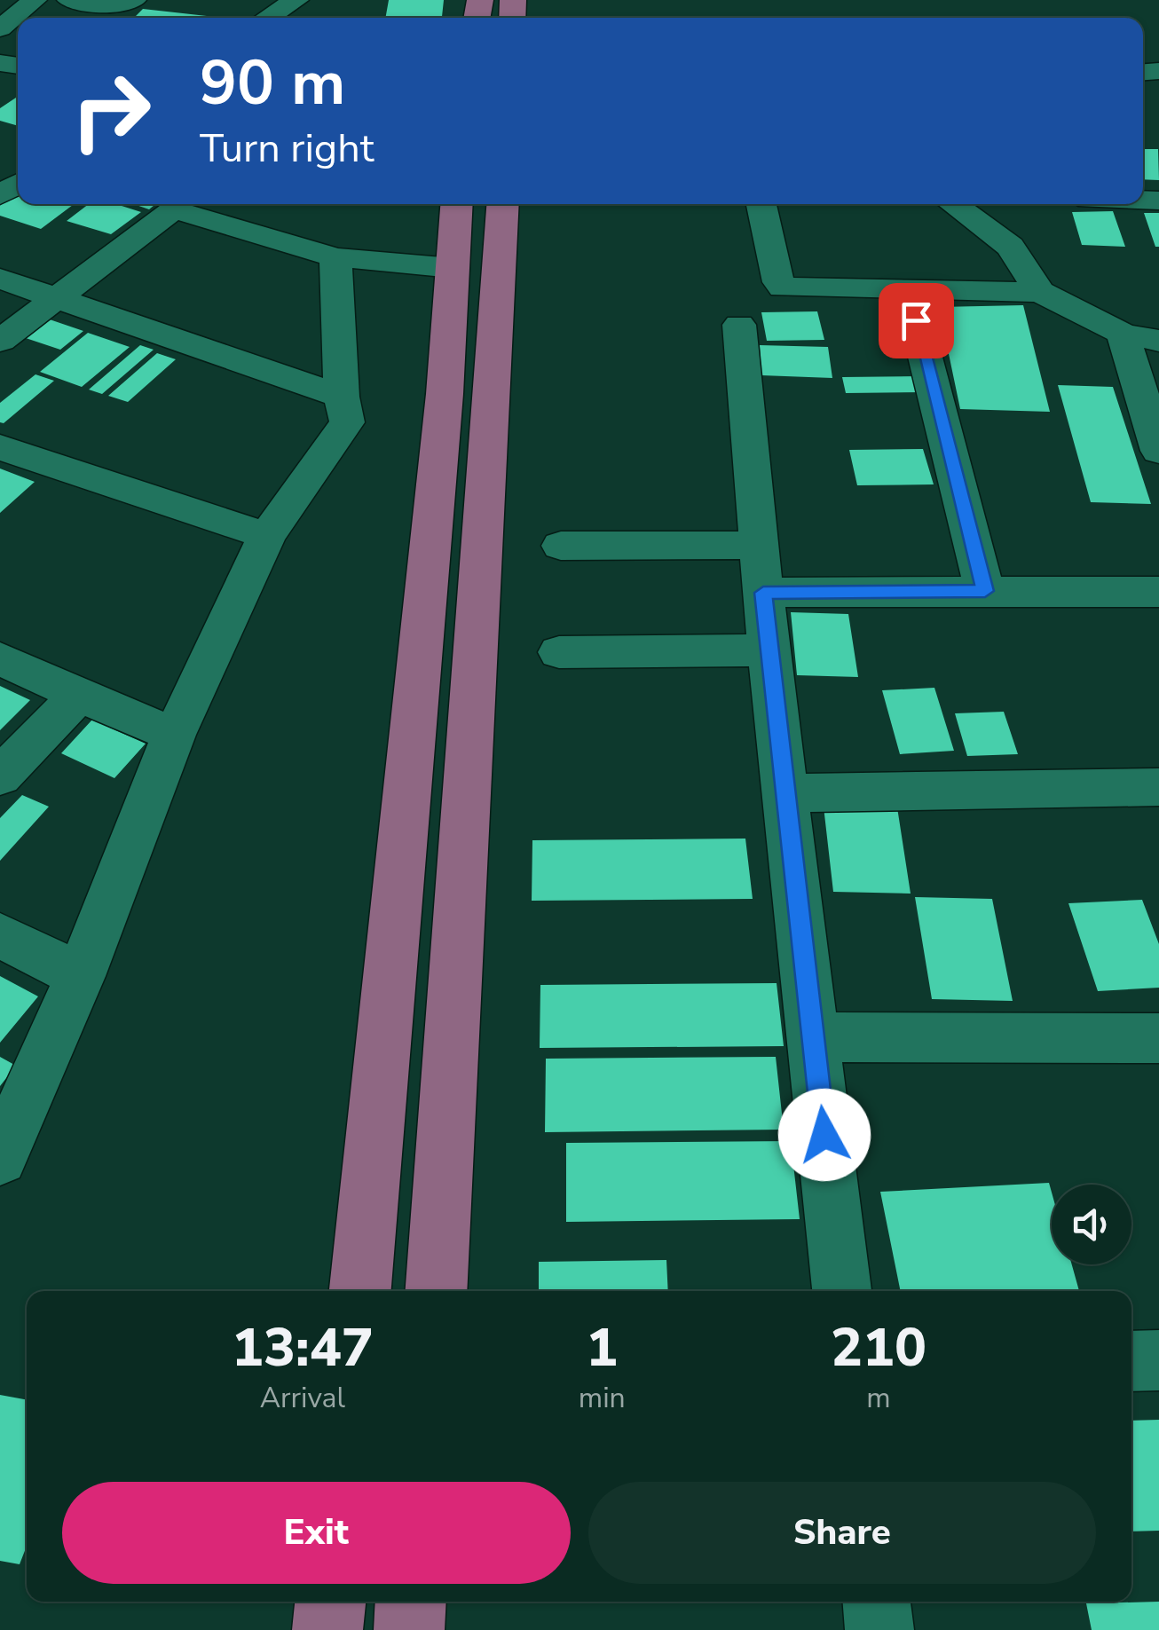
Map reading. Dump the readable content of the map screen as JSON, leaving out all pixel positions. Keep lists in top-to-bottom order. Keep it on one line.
{"page":{"turn":["90 m","Turn right"],"eta":["13:47","Arrival","1","min","210","m"],"buttons":["Exit","Share"]}}
